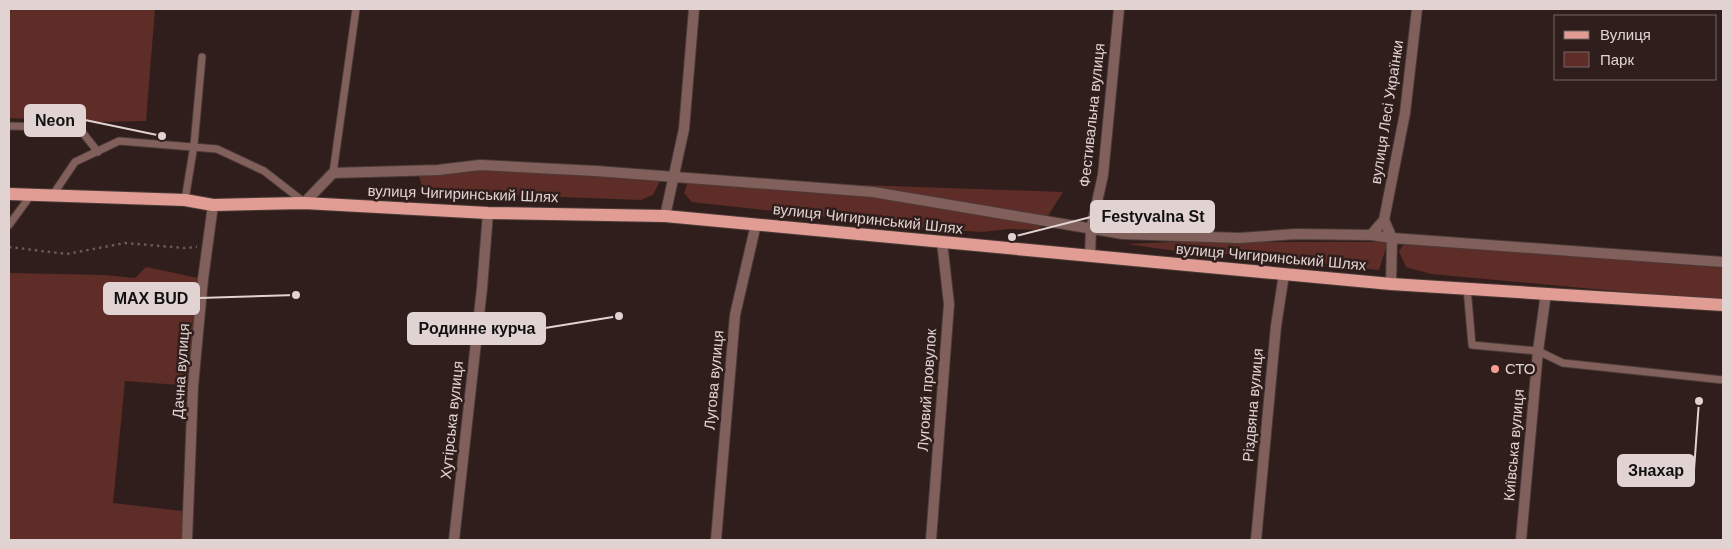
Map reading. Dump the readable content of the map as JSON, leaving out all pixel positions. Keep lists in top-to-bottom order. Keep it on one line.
{"streets":{"main road":["вулиця Чигиринський Шлях"],"street":["вулиця Лесі Українки","Фестивальна вулиця","Дачна вулиця","Лугова вулиця","Луговий провулок","Різдвяна вулиця","Хутірська вулиця","Київська вулиця"]},"crossings":[["Фестивальна вулиця","вулиця Чигиринський Шлях"],["вулиця Чигиринський Шлях","Дачна вулиця"],["вулиця Чигиринський Шлях","Лугова вулиця"],["вулиця Чигиринський Шлях","Луговий провулок"],["вулиця Чигиринський Шлях","Різдвяна вулиця"],["вулиця Чигиринський Шлях","Хутірська вулиця"],["вулиця Чигиринський Шлях","Київська вулиця"]],"places":["Neon","Festyvalna St","MAX BUD","Родинне курча","СТО","Знахар"],"legend":["Вулиця","Парк"]}
